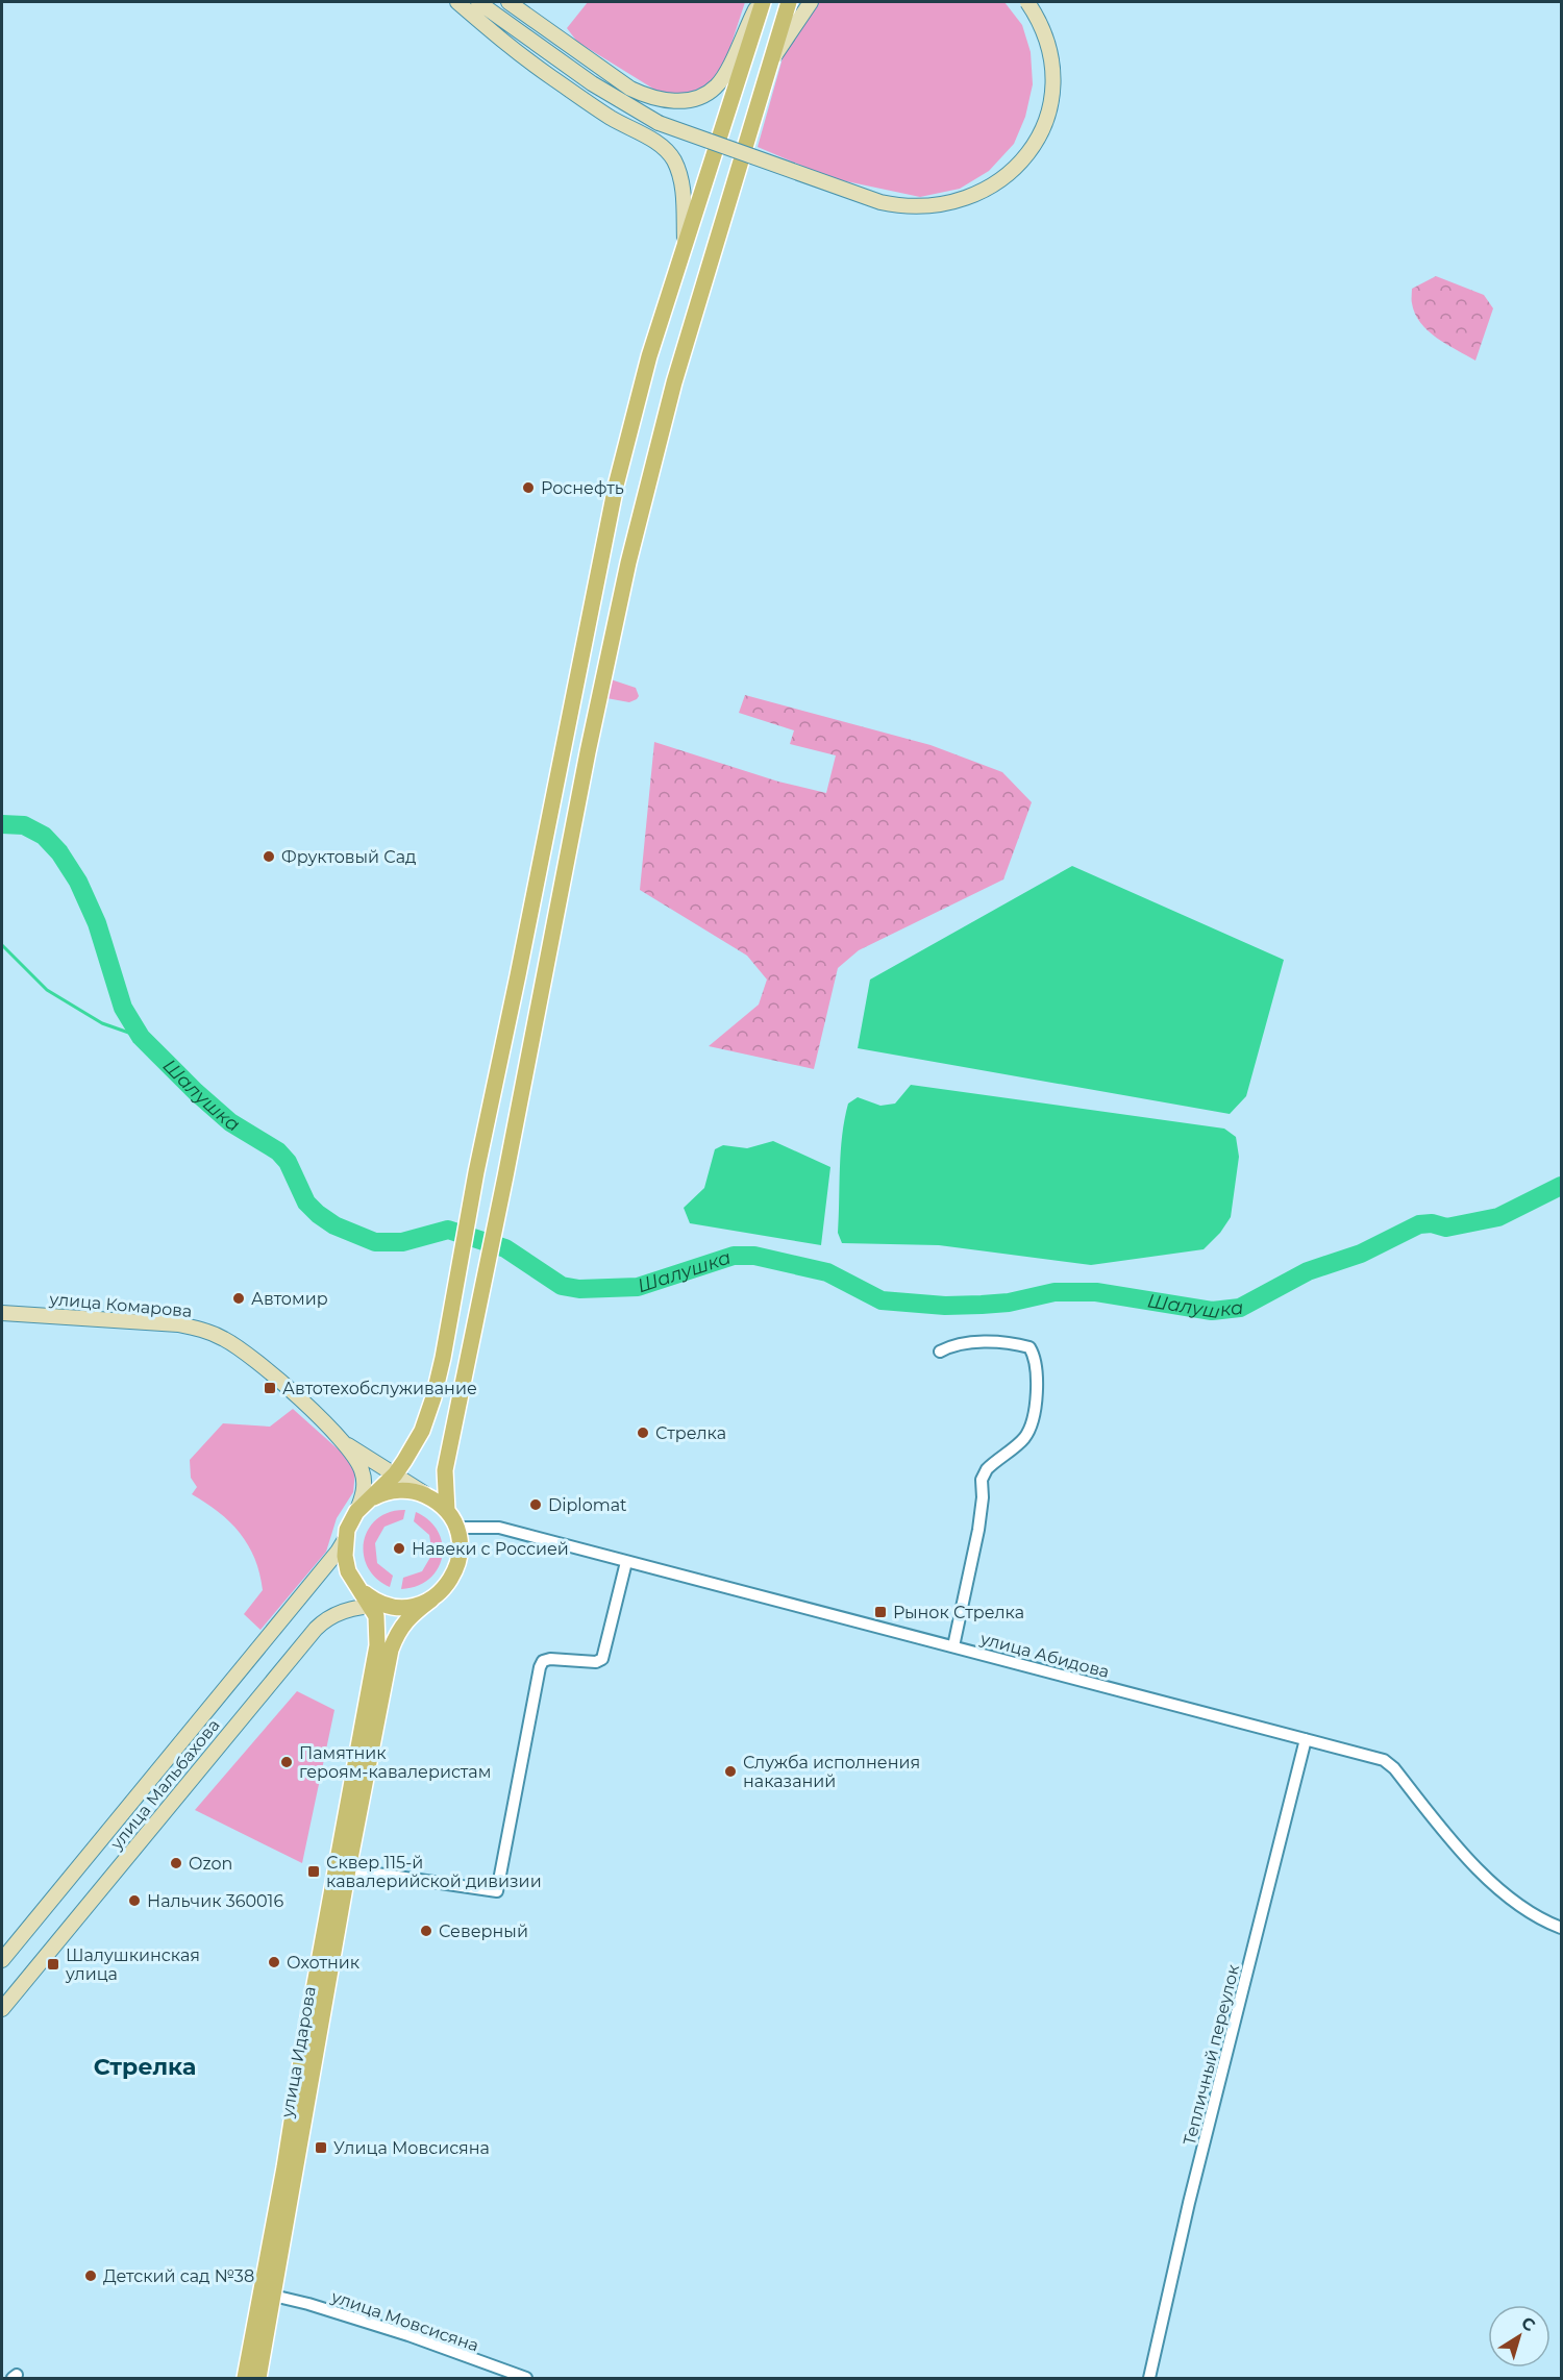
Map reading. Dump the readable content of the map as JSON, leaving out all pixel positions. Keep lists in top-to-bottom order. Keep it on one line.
{"streets":{"main road":["улица Комарова","улица Мальбахова","улица Идарова"],"street":["улица Абидова","Тепличный переулок","улица Мовсисяна"]},"crossings":[["улица Абидова","улица Мальбахова"],["улица Абидова","улица Идарова"],["улица Абидова","Тепличный переулок"],["улица Мальбахова","улица Идарова"],["улица Идарова","улица Мовсисяна"]],"districts":["Стрелка"],"water":["Шалушка"],"places":{"other":["Роснефть","Фруктовый Сад","Автомир","Стрелка","Diplomat","Навеки с Россией","Памятник героям-кавалеристам","Служба исполнения наказаний","Ozon","Нальчик 360016","Северный","Охотник","Детский сад №38"],"transit":["Автотехобслуживание","Рынок Стрелка","Сквер 115-й кавалерийской дивизии","Шалушкинская улица","Улица Мовсисяна"]},"north":"top right"}
